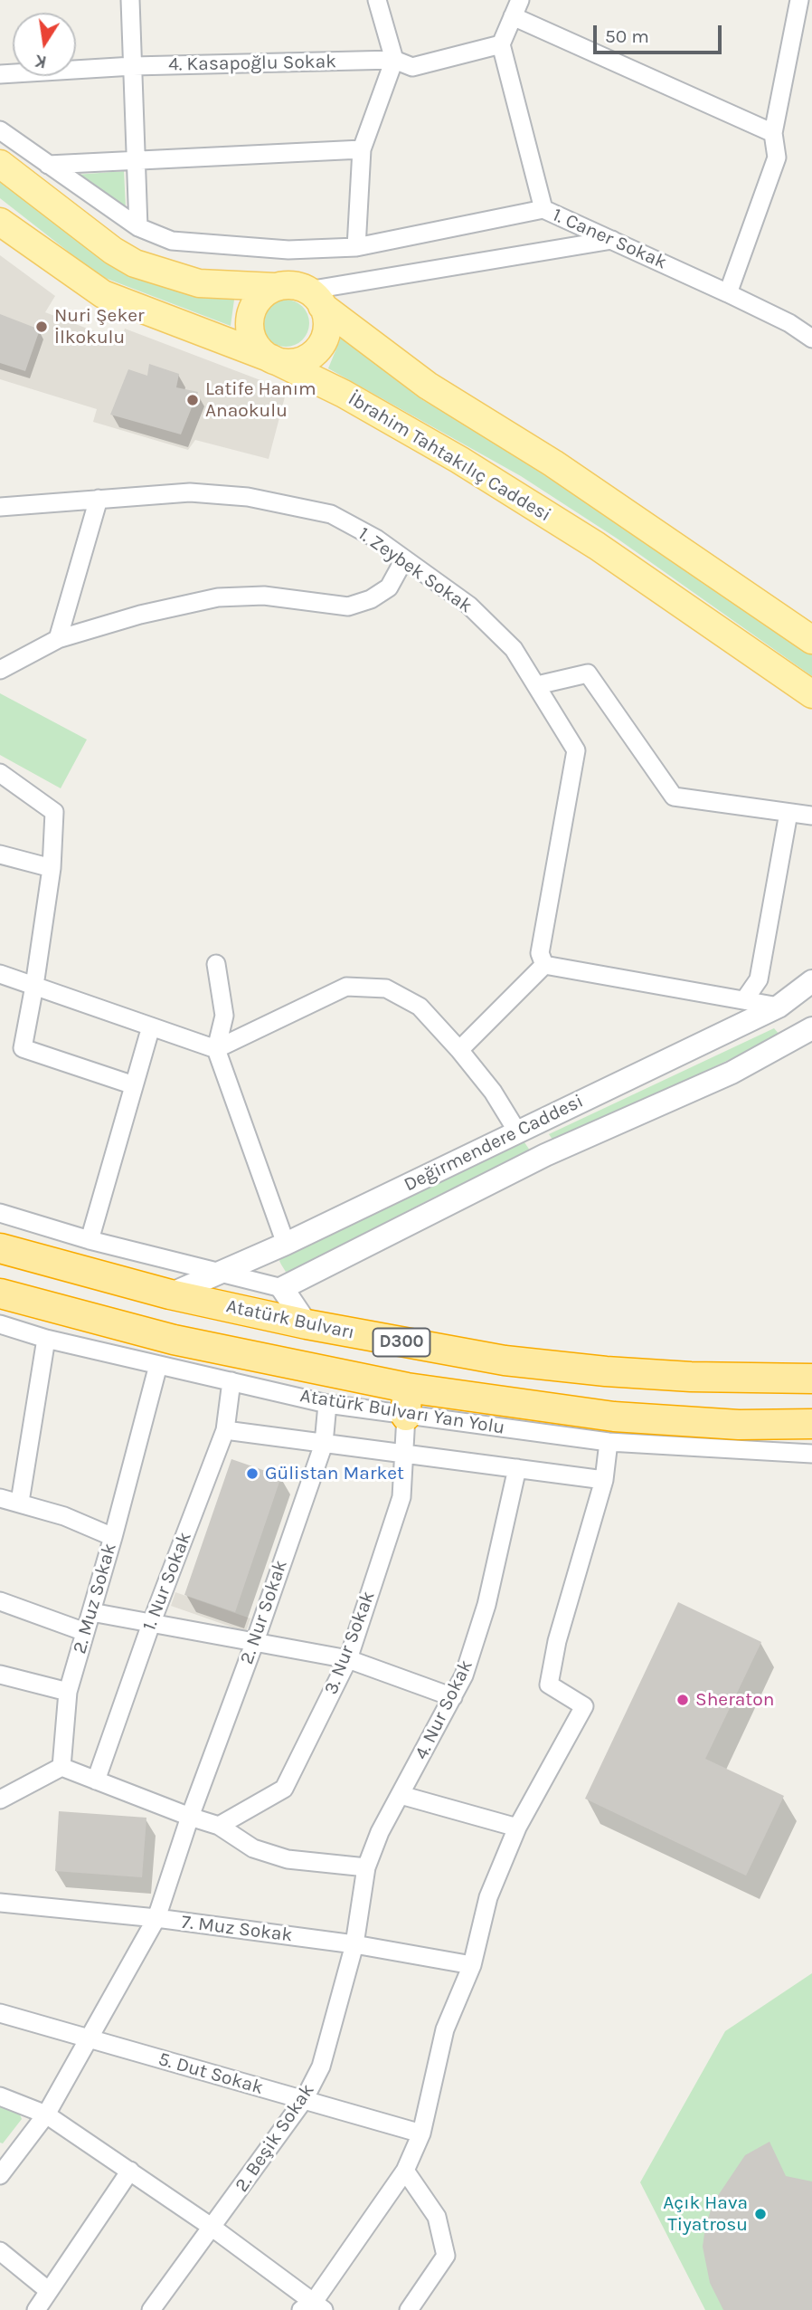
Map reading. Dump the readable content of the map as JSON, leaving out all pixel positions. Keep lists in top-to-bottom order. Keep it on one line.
{"streets":{"highway":["Atatürk Bulvarı","D300"],"main road":["İbrahim Tahtakılıç Caddesi"],"street":["4. Kasapoğlu Sokak","1. Caner Sokak","1. Zeybek Sokak","Değirmendere Caddesi","Atatürk Bulvarı Yan Yolu","1. Nur Sokak","2. Muz Sokak","2. Nur Sokak","3. Nur Sokak","4. Nur Sokak","7. Muz Sokak","5. Dut Sokak","2. Beşik Sokak"]},"crossings":[["Değirmendere Caddesi","Atatürk Bulvarı"],["Atatürk Bulvarı Yan Yolu","1. Nur Sokak"],["Atatürk Bulvarı Yan Yolu","2. Muz Sokak"],["Atatürk Bulvarı Yan Yolu","2. Nur Sokak"],["Atatürk Bulvarı Yan Yolu","3. Nur Sokak"],["2. Nur Sokak","7. Muz Sokak"],["2. Nur Sokak","5. Dut Sokak"],["4. Nur Sokak","7. Muz Sokak"],["4. Nur Sokak","2. Beşik Sokak"],["7. Muz Sokak","2. Beşik Sokak"],["5. Dut Sokak","2. Beşik Sokak"]],"places":["Nuri Şeker İlkokulu","Latife Hanım Anaokulu","Gülistan Market","Sheraton","Açık Hava Tiyatrosu"],"scale_bar":"50 m","north":"bottom"}
